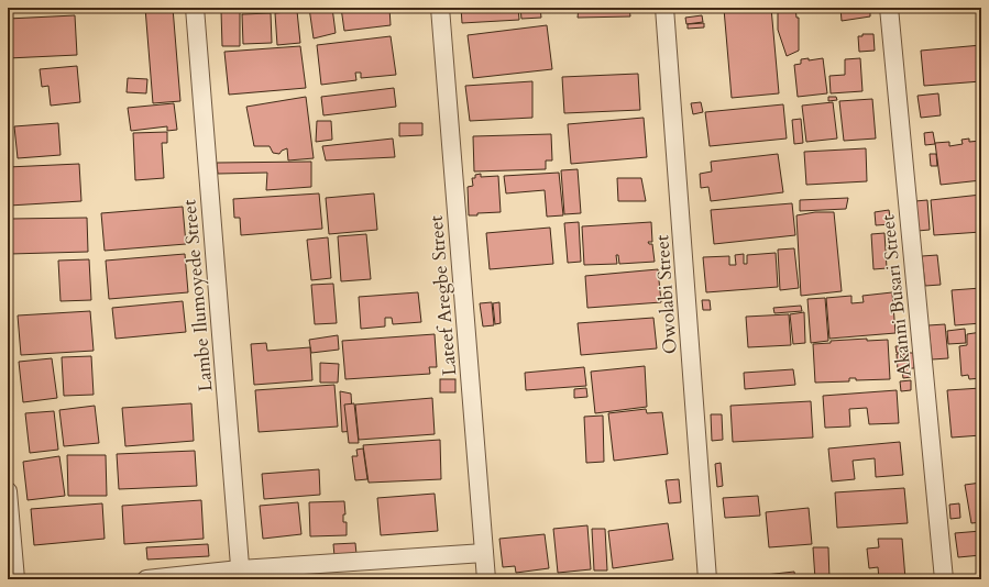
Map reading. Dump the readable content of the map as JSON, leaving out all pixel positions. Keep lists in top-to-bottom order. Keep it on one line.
{"streets":{"street":["Owolabi Street","Lambe Ilumoyede Street","Lateef Aregbe Street","Akanni Busari Street"]}}
